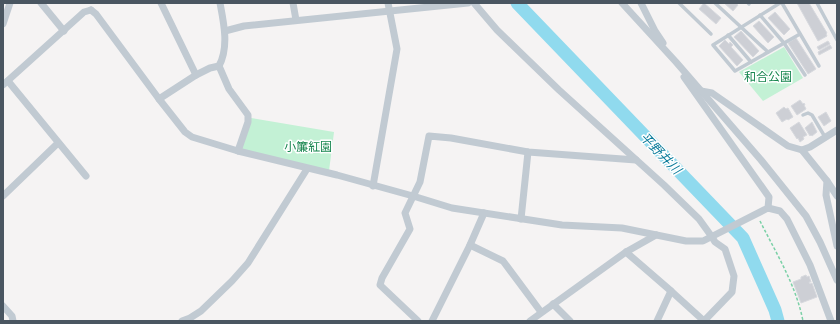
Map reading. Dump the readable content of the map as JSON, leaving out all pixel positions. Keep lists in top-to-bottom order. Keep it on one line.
{"water":["平野井川"],"parks":["和合公園","小簾紅園"]}
